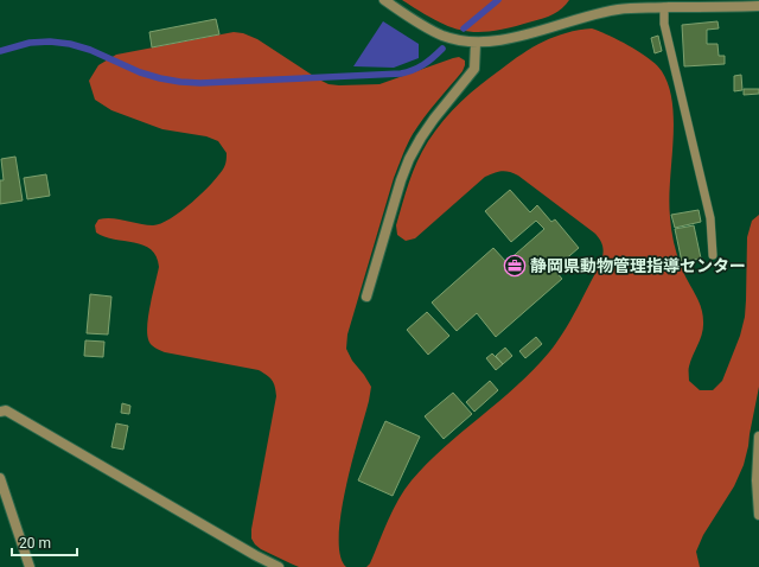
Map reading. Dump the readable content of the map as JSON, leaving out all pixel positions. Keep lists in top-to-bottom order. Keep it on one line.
{"places":{"office":["静岡県動物管理指導センター"]},"scale_bar":"20 m"}
